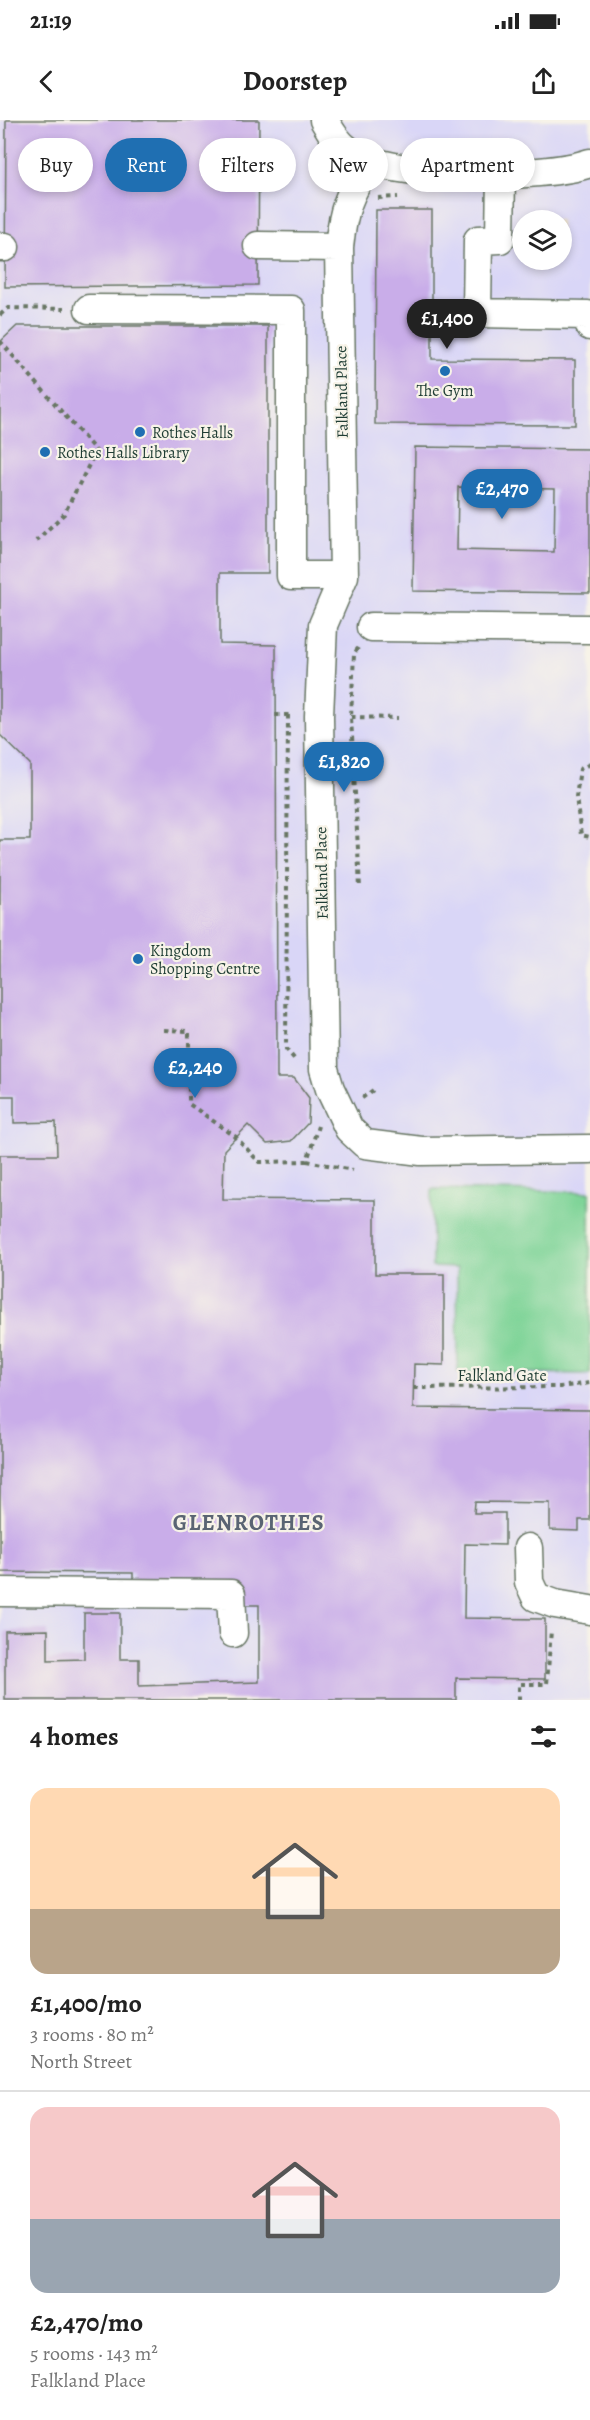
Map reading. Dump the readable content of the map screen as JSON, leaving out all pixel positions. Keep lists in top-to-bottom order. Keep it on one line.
{"streets":{"street":["Falkland Place"],"path":["Falkland Gate"]},"districts":["GLENROTHES"],"places":["The Gym","Rothes Halls","Rothes Halls Library","Kingdom Shopping Centre"],"page":{"status":"21:19","header":"Doorstep","chip":["Buy","Rent","Filters","New","Apartment"],"price":["£1,400","£2,470","£1,820","£2,240"],"heading":"4 homes","list":[{"name":"£1,400/mo","note":"3 rooms · 80 m² · North Street"},{"name":"£2,470/mo","note":"5 rooms · 143 m² · Falkland Place"}]}}
